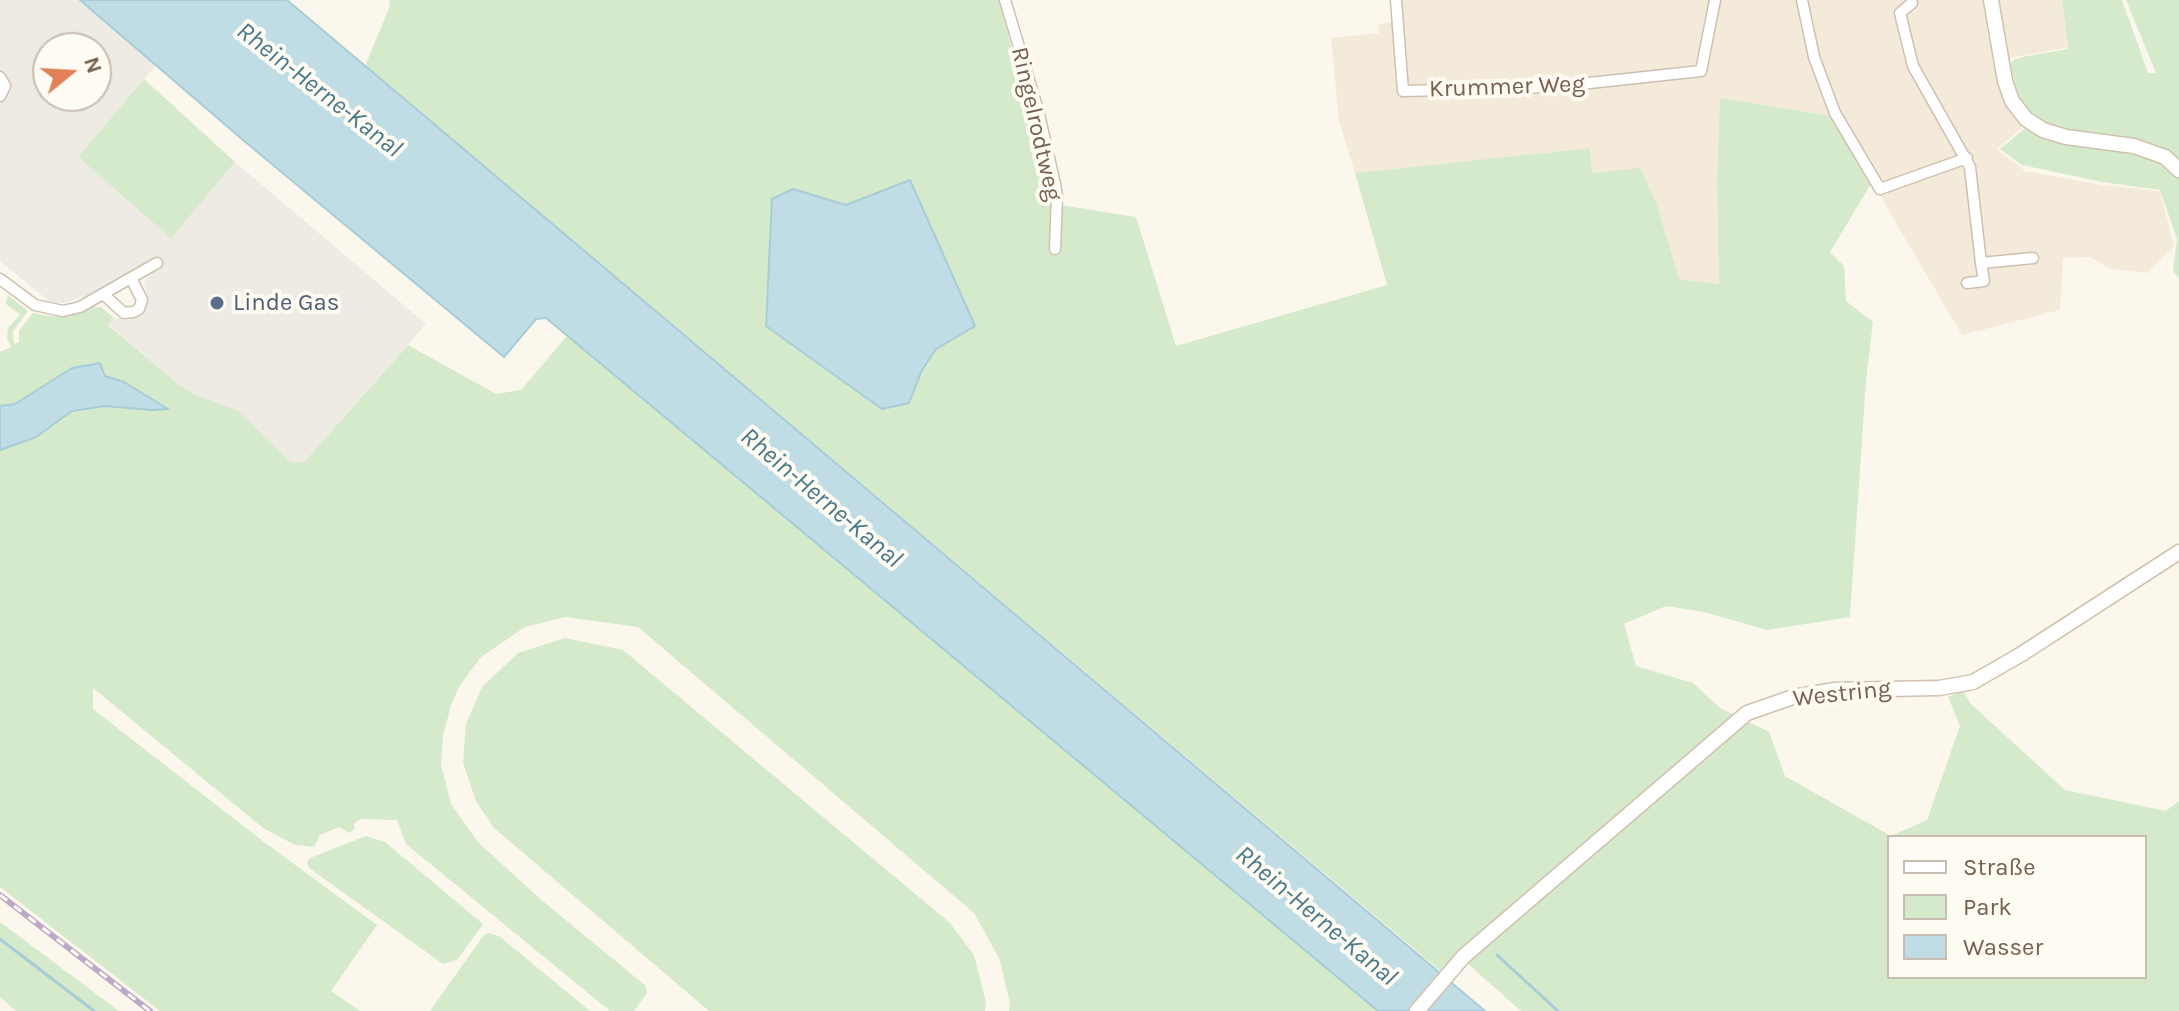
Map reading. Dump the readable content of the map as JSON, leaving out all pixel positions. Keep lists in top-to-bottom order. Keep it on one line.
{"streets":{"main road":["Westring"],"street":["Krummer Weg","Ringelrodtweg"]},"water":["Rhein-Herne-Kanal"],"places":["Linde Gas"],"legend":["Straße","Park","Wasser"],"north":"right"}
